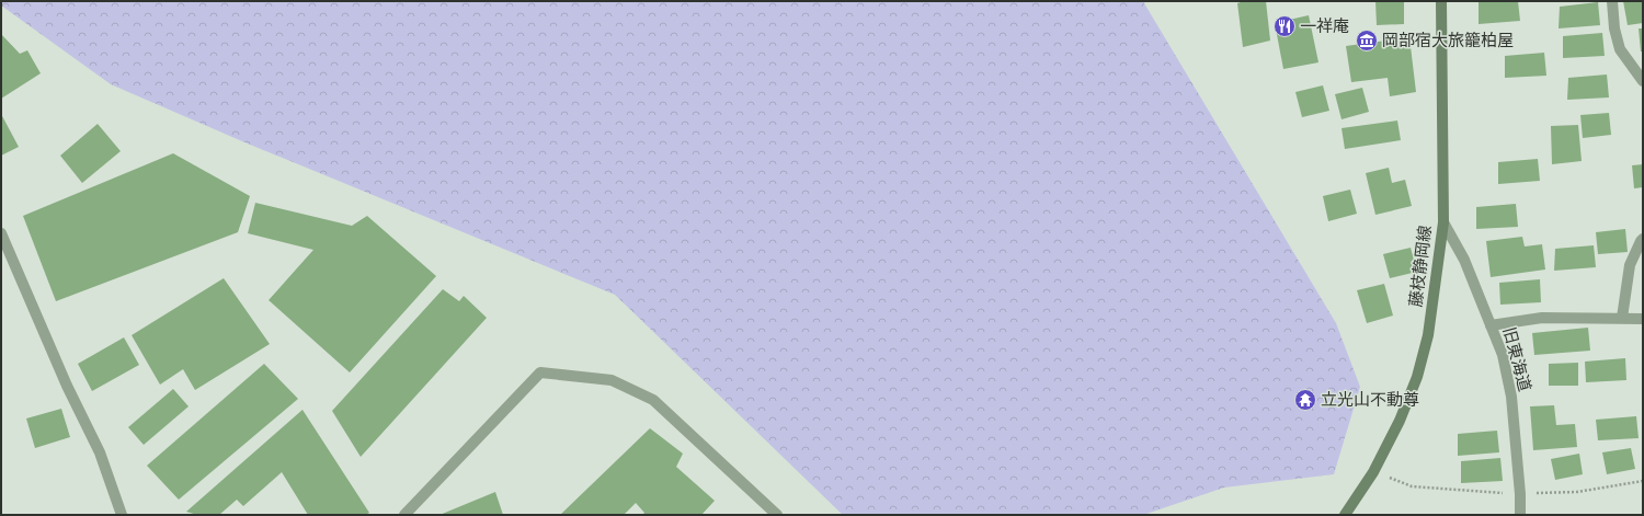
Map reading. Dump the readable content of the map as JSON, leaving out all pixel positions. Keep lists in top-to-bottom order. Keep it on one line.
{"streets":{"main road":["藤枝静岡線"],"street":["旧東海道"]},"crossings":[["藤枝静岡線","旧東海道"]],"places":{"restaurant":["一祥庵"],"museum":["岡部宿大旅籠柏屋"],"temple":["立光山不動尊"]}}
